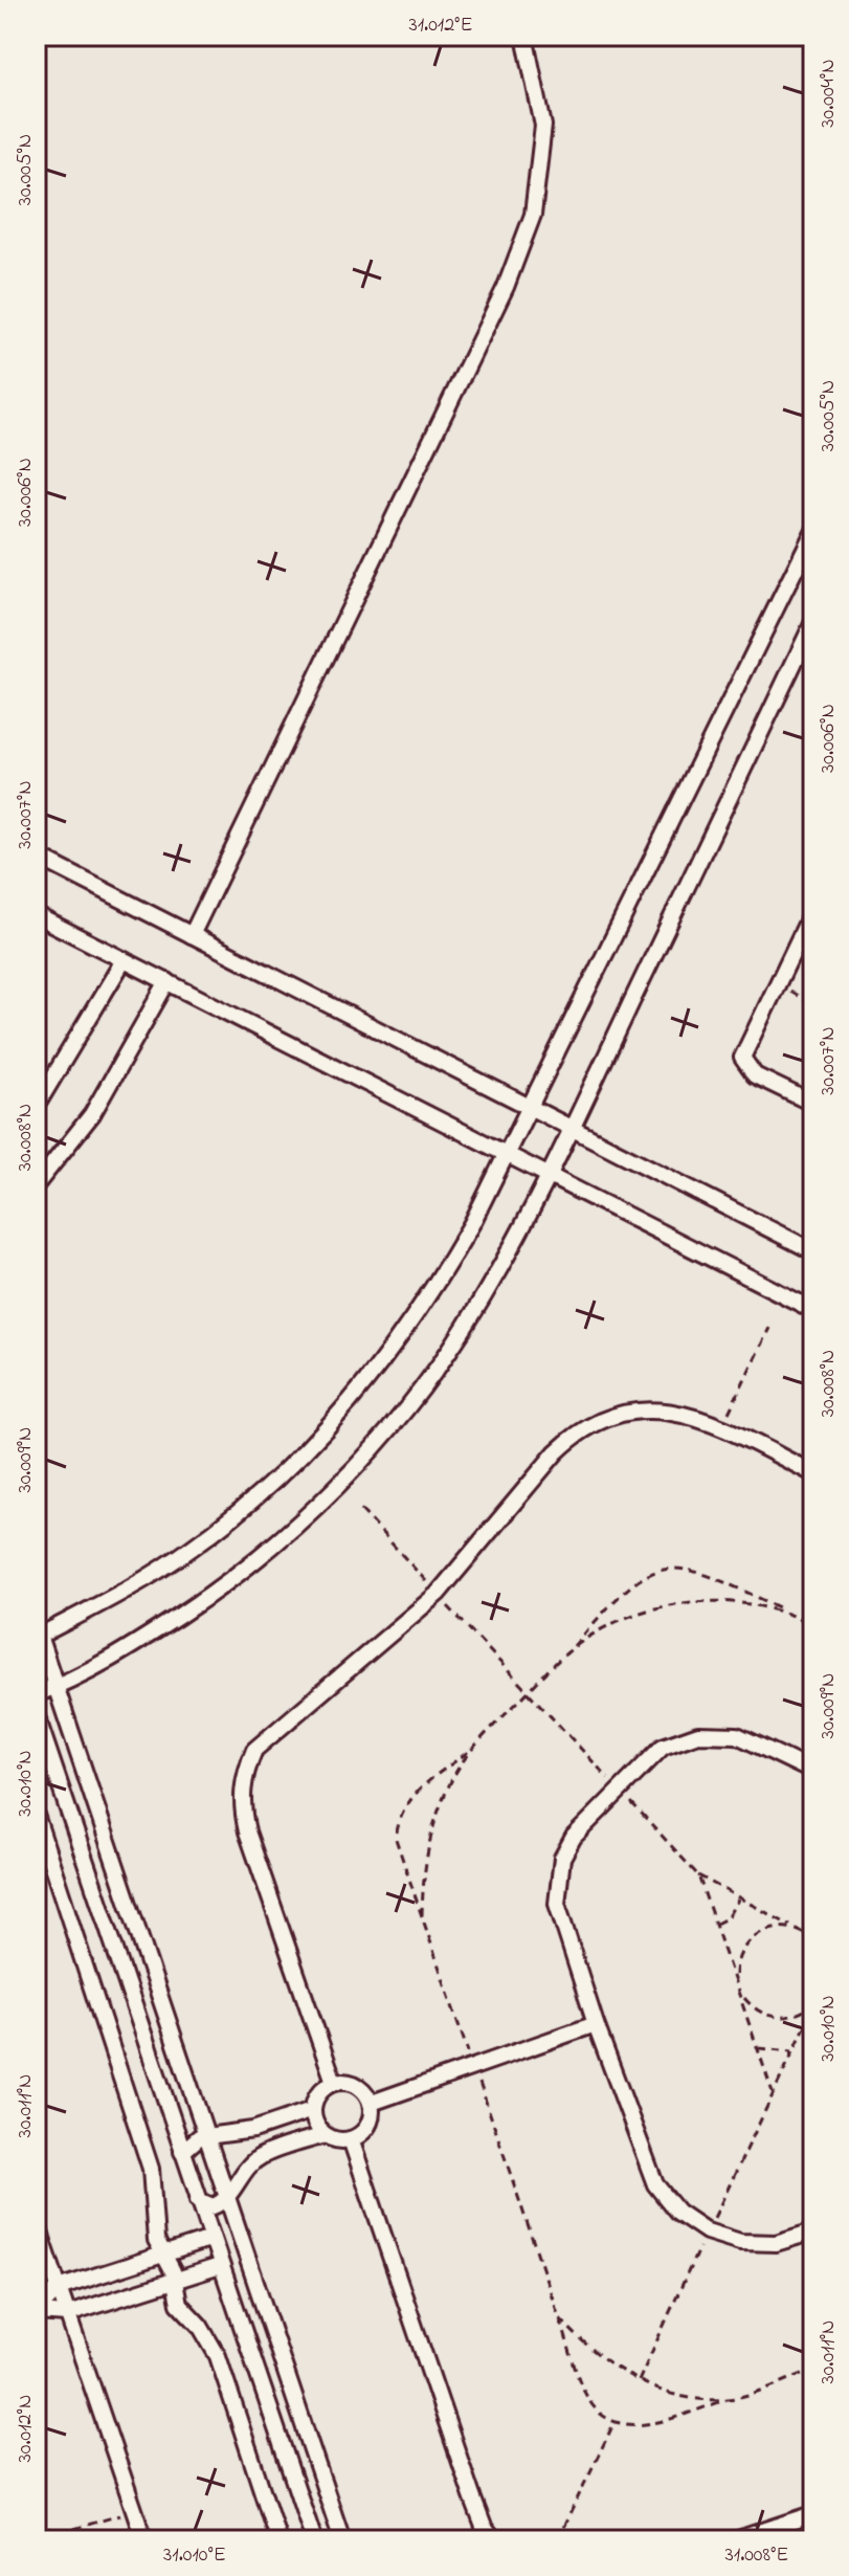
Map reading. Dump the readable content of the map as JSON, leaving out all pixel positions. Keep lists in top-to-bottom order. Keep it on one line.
{"coordinates":["31.012°E","30.004°N","30.005°N","30.006°N","30.007°N","30.008°N","30.009°N","30.010°N","30.011°N","30.012°N","31.010°E","31.008°E"]}
